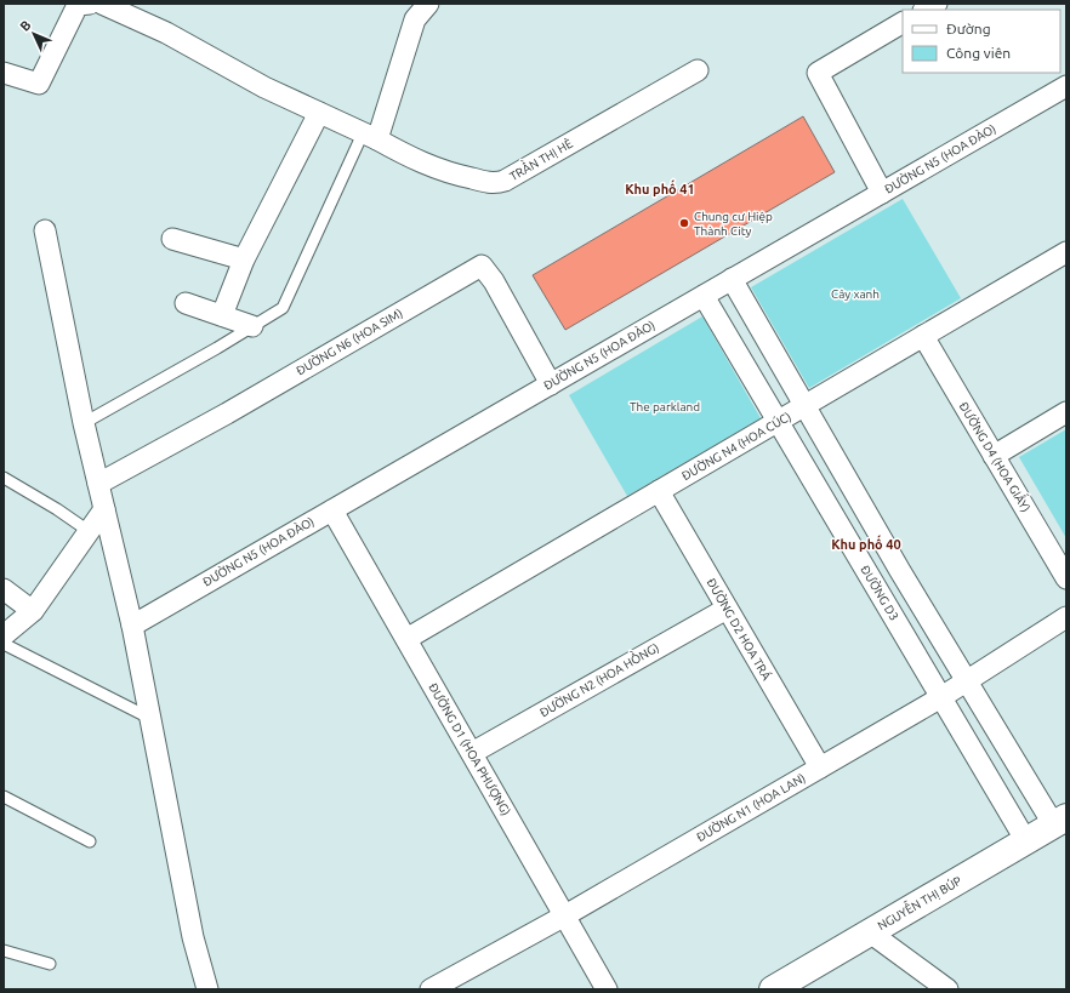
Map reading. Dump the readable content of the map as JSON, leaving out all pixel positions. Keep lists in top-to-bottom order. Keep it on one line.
{"streets":{"street":["ĐƯỜNG N5 (HOA ĐÀO)","TRẦN THỊ HÈ","ĐƯỜNG N6 (HOA SIM)","ĐƯỜNG N4 (HOA CÚC)","ĐƯỜNG D4 (HOA GIẤY)","ĐƯỜNG D3","ĐƯỜNG D2 HOA TRÁ","ĐƯỜNG N2 (HOA HỒNG)","ĐƯỜNG D1 (HOA PHƯỢNG)","ĐƯỜNG N1 (HOA LAN)","NGUYỄN THỊ BÚP"]},"crossings":[["ĐƯỜNG N5 (HOA ĐÀO)","ĐƯỜNG N6 (HOA SIM)"],["ĐƯỜNG N5 (HOA ĐÀO)","ĐƯỜNG D3"],["ĐƯỜNG N5 (HOA ĐÀO)","ĐƯỜNG D1 (HOA PHƯỢNG)"],["ĐƯỜNG N4 (HOA CÚC)","ĐƯỜNG D4 (HOA GIẤY)"],["ĐƯỜNG N4 (HOA CÚC)","ĐƯỜNG D3"],["ĐƯỜNG N4 (HOA CÚC)","ĐƯỜNG D2 HOA TRÁ"],["ĐƯỜNG N4 (HOA CÚC)","ĐƯỜNG D1 (HOA PHƯỢNG)"],["ĐƯỜNG D3","ĐƯỜNG N1 (HOA LAN)"],["ĐƯỜNG D3","NGUYỄN THỊ BÚP"],["ĐƯỜNG D2 HOA TRÁ","ĐƯỜNG N2 (HOA HỒNG)"],["ĐƯỜNG D2 HOA TRÁ","ĐƯỜNG N1 (HOA LAN)"],["ĐƯỜNG N2 (HOA HỒNG)","ĐƯỜNG D1 (HOA PHƯỢNG)"],["ĐƯỜNG D1 (HOA PHƯỢNG)","ĐƯỜNG N1 (HOA LAN)"]],"districts":["Khu phố 41","Khu phố 40"],"parks":["Cây xanh","The parkland"],"places":["Chung cư Hiệp Thành City"],"legend":["Đường","Công viên"],"north":"top left"}
